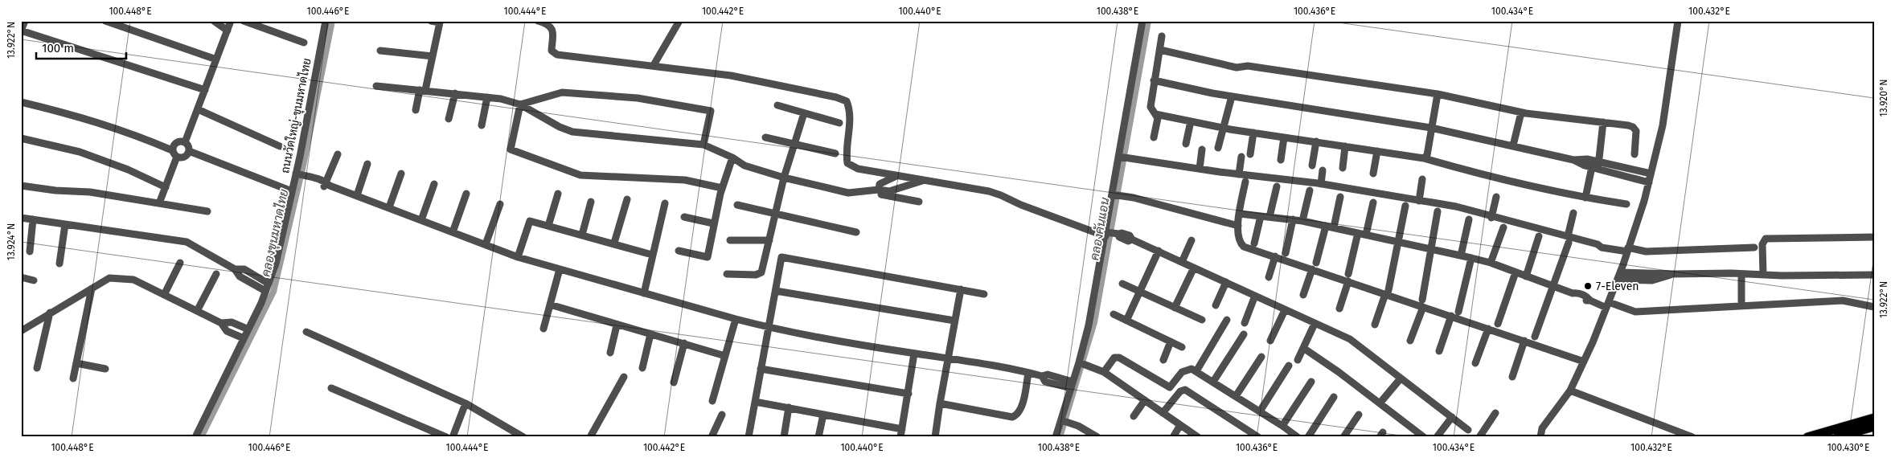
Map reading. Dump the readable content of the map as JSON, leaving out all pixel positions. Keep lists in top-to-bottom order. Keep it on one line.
{"streets":{"street":["ถนนวัดใหญ่-ขุนมหาดไทย"]},"water":["คลองคันแอน","คลองขุนมหาดไทย"],"places":["7-Eleven"],"scale_bar":"100 m","coordinates":["100.448°E","100.446°E","100.444°E","100.442°E","100.440°E","100.438°E","100.436°E","100.434°E","100.432°E","13.922°N","13.920°N","13.924°N","100.430°E"]}
